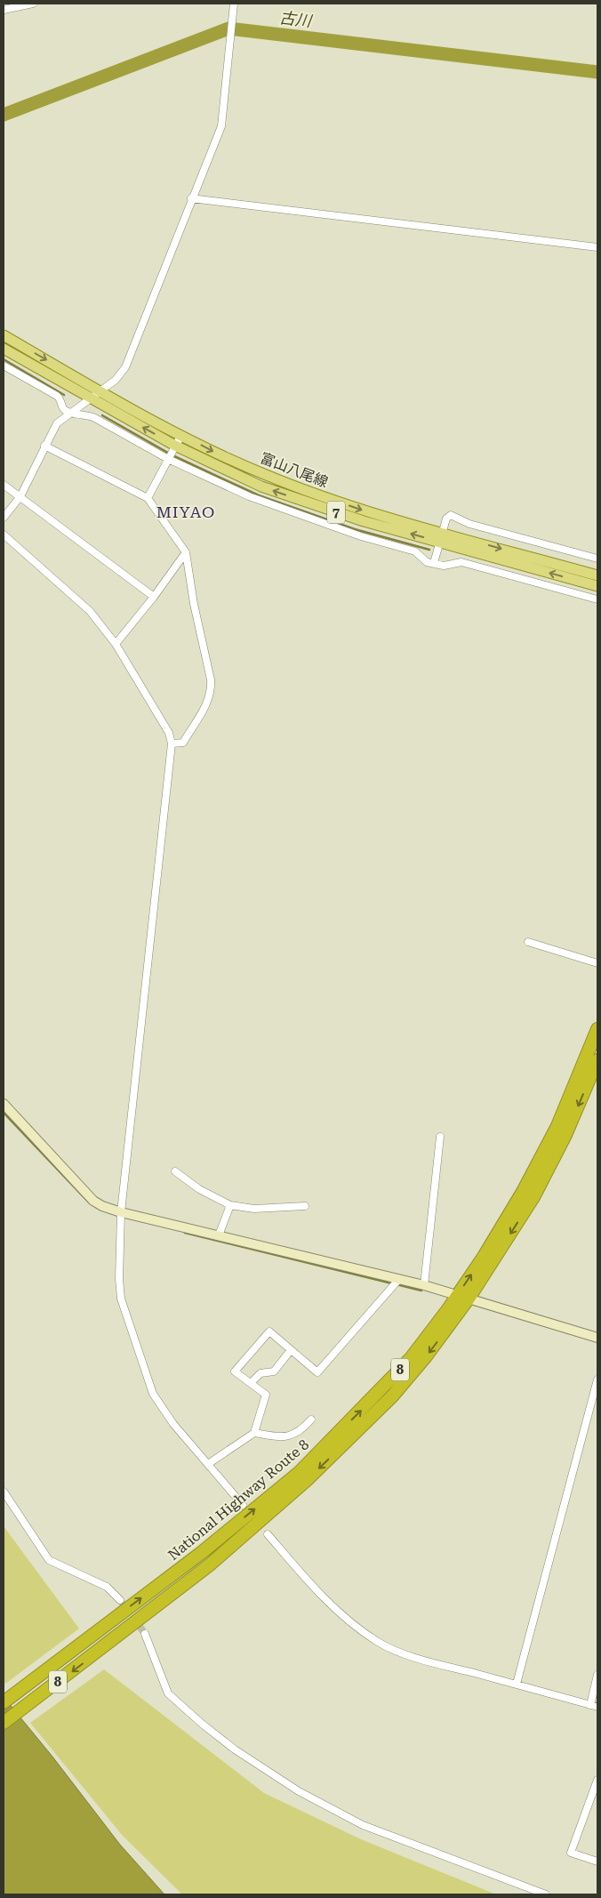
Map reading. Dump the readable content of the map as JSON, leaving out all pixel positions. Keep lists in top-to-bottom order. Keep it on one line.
{"streets":{"highway":["8","National Highway Route 8"],"main road":["富山八尾線","7"]},"districts":["MIYAO"],"water":["古川"]}
